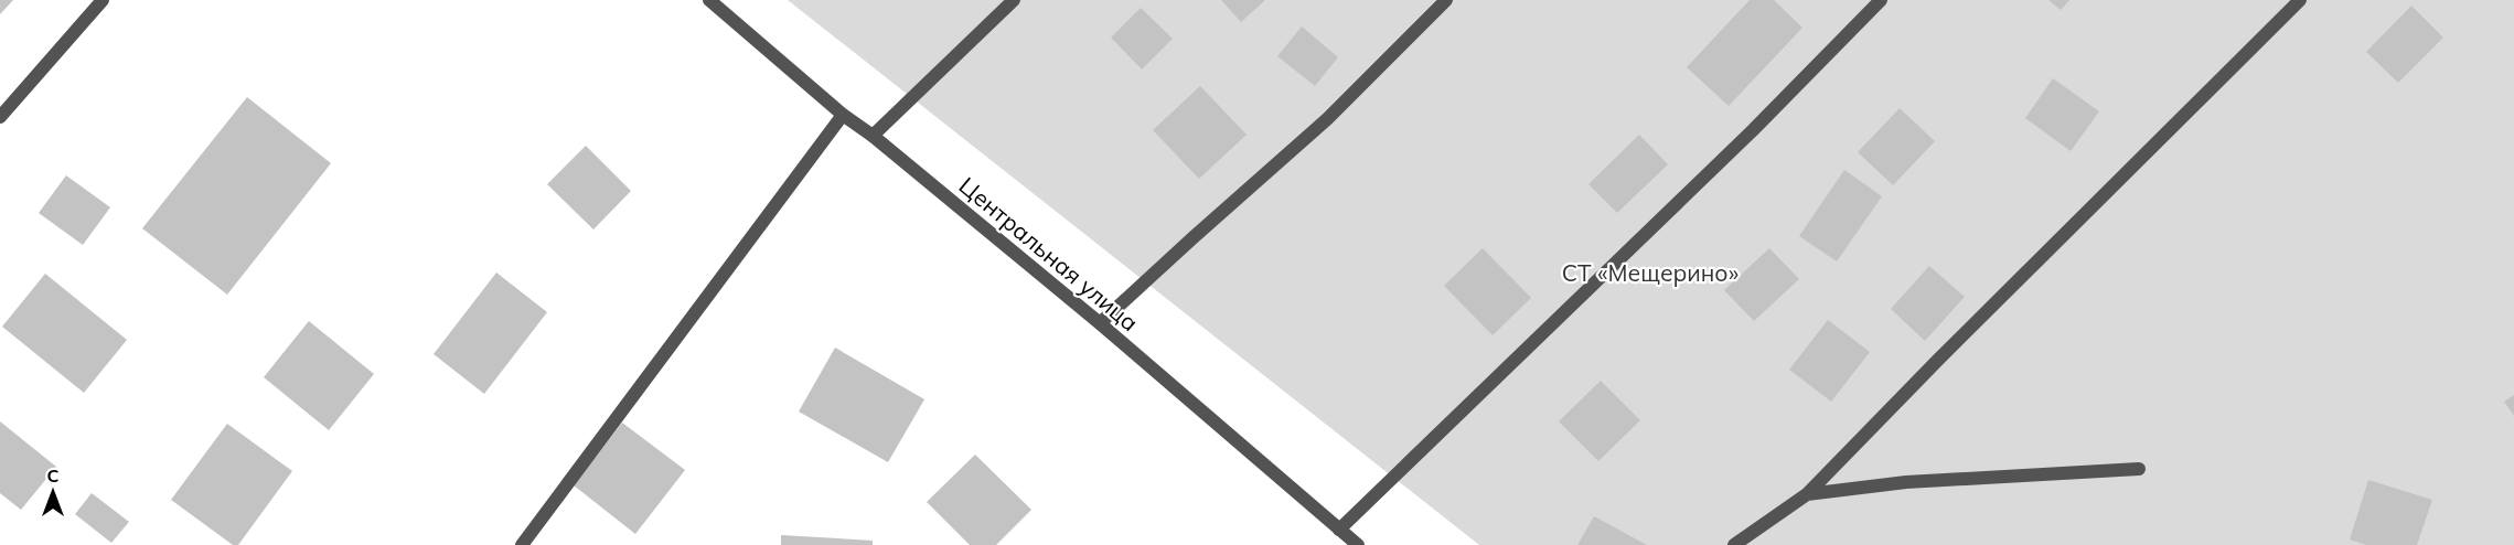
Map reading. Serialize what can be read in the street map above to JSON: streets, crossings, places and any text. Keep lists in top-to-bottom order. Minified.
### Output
{"streets":{"street":["Центральная улица"]},"parks":["СТ «Мещерино»"],"north":"top"}
